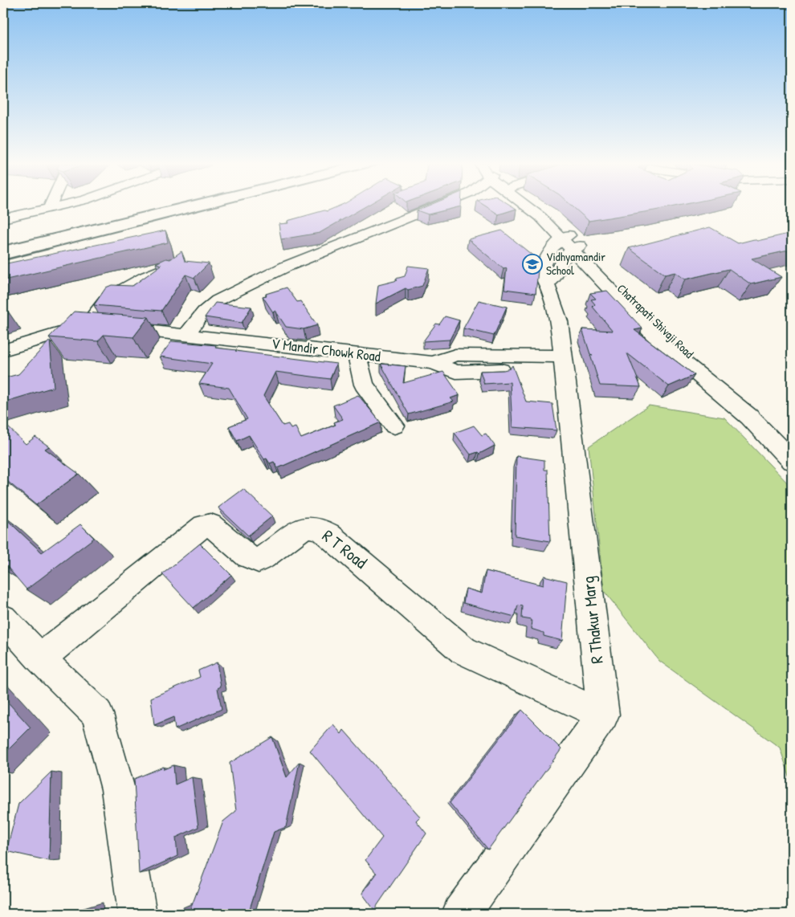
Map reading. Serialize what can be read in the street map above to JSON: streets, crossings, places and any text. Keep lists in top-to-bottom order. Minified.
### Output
{"streets":{"street":["Chatrapati Shivaji Road","V Mandir Chowk Road","R T Road","R Thakur Marg"]},"crossings":[["Chatrapati Shivaji Road","R Thakur Marg"],["V Mandir Chowk Road","R Thakur Marg"],["R T Road","R Thakur Marg"]],"places":{"school or university":["Vidhyamandir School"]}}
